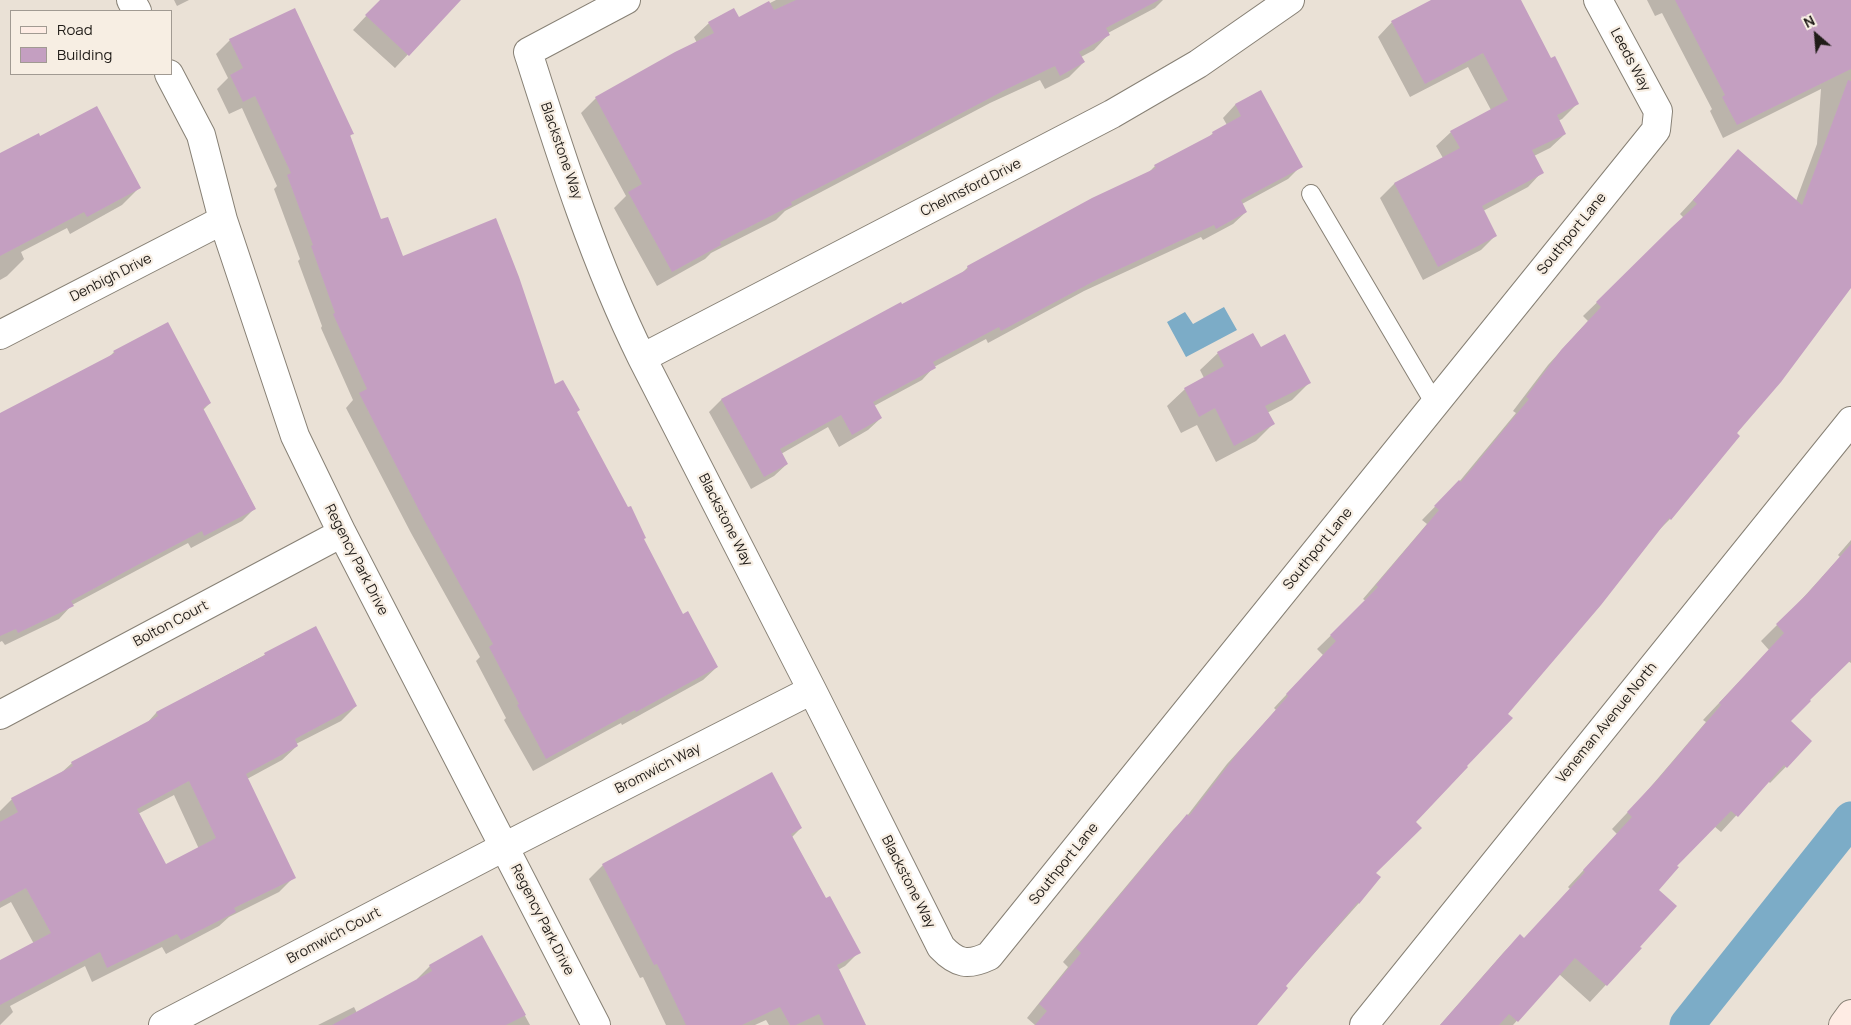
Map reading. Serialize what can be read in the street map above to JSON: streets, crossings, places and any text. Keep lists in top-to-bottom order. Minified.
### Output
{"streets":{"street":["Leeds Way","Blackstone Way","Chelmsford Drive","Southport Lane","Denbigh Drive","Regency Park Drive","Bolton Court","Veneman Avenue North","Bromwich Way","Bromwich Court"]},"crossings":[["Leeds Way","Southport Lane"],["Blackstone Way","Chelmsford Drive"],["Blackstone Way","Southport Lane"],["Blackstone Way","Bromwich Way"],["Denbigh Drive","Regency Park Drive"],["Regency Park Drive","Bolton Court"],["Regency Park Drive","Bromwich Way"],["Regency Park Drive","Bromwich Court"],["Bromwich Way","Bromwich Court"]],"legend":["Road","Building"],"north":"top left"}
